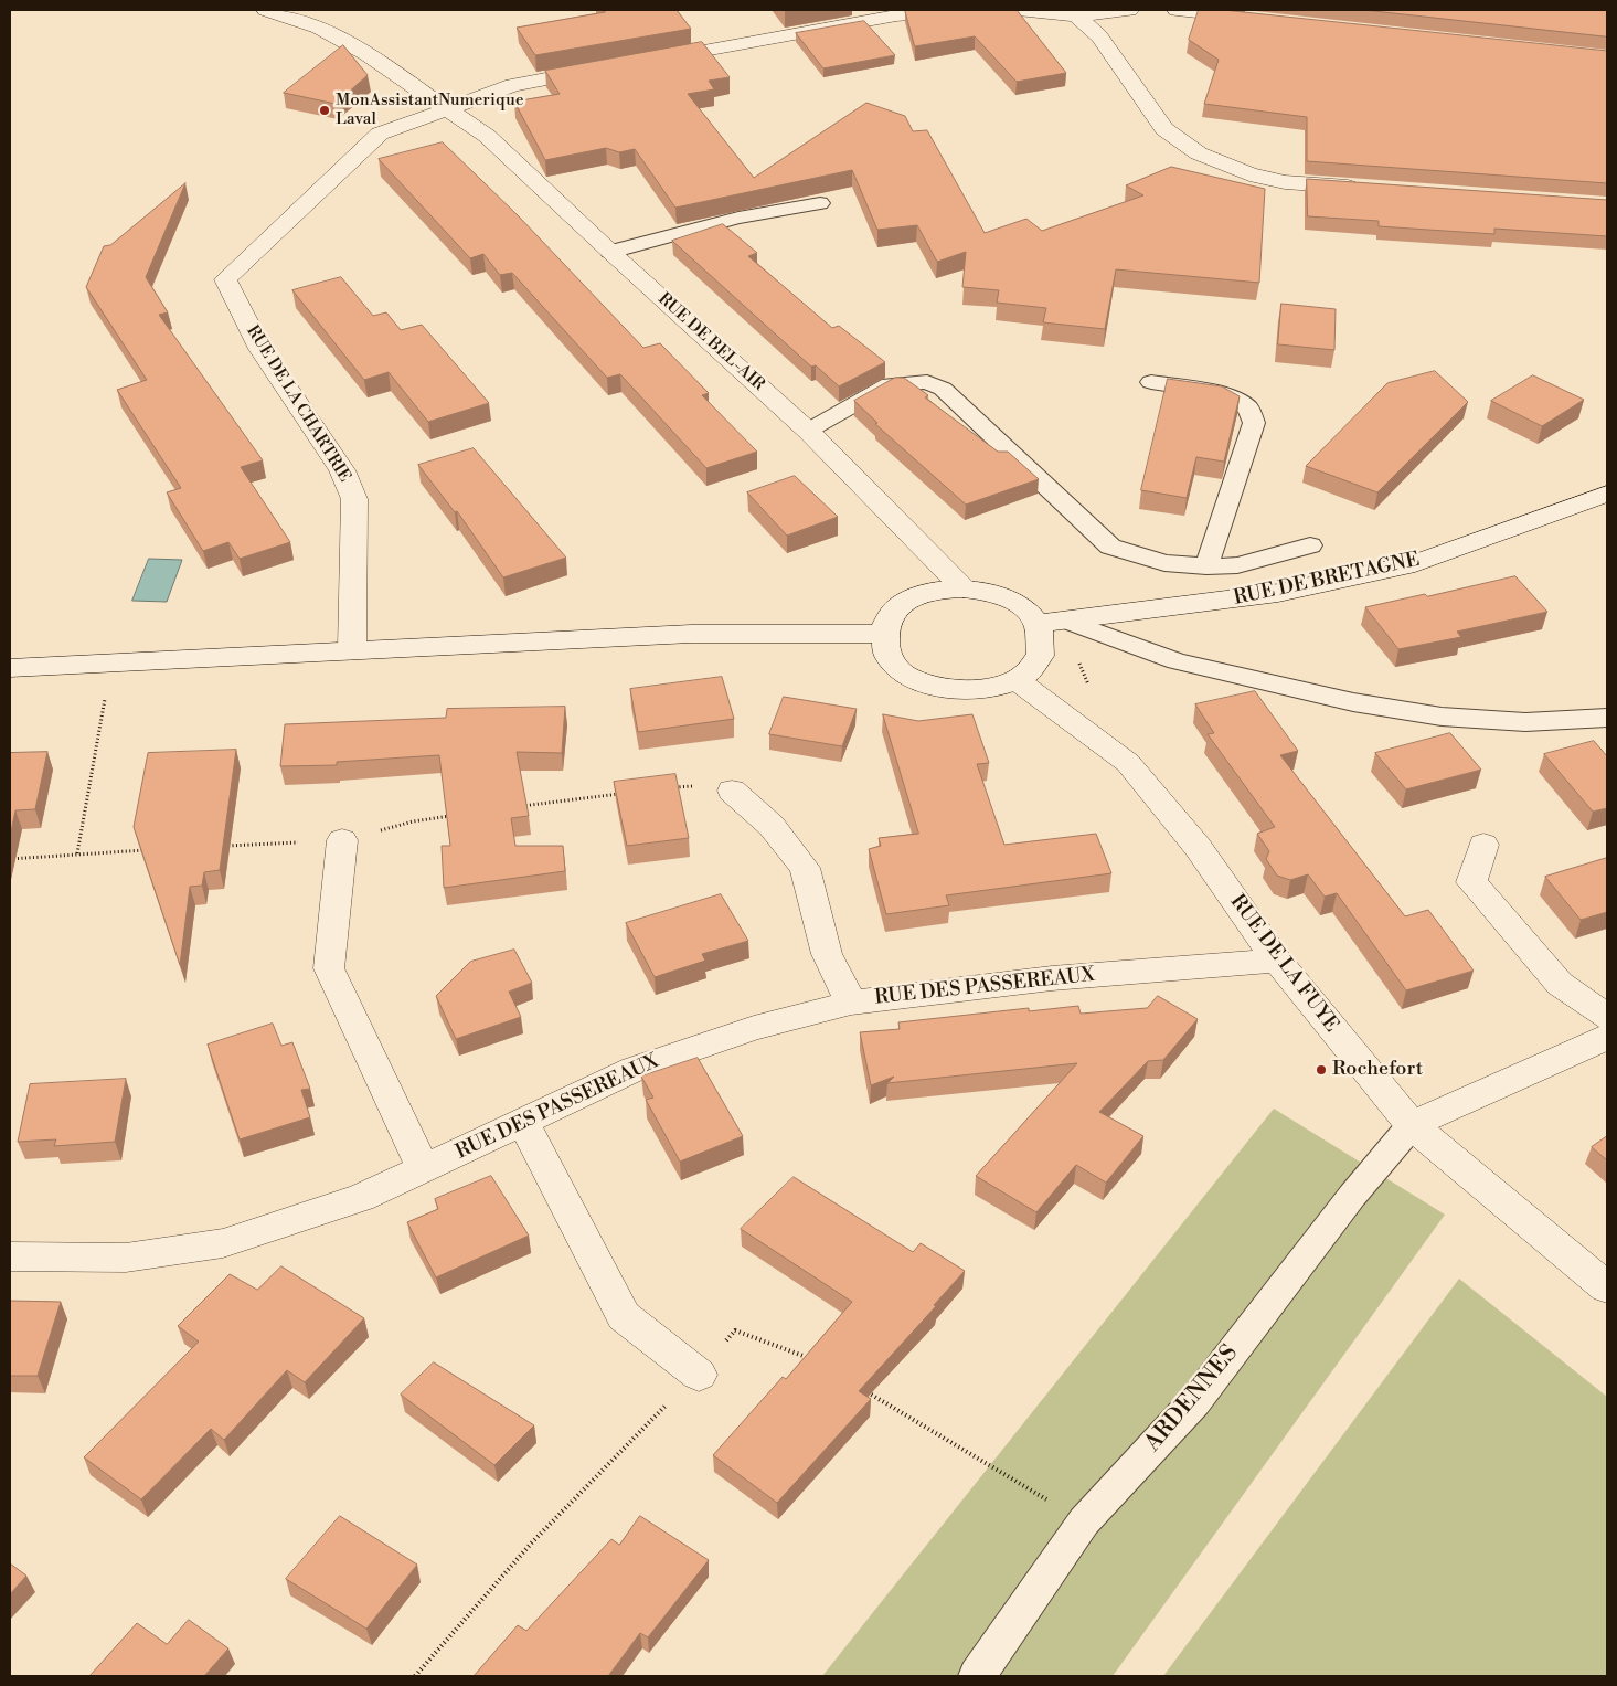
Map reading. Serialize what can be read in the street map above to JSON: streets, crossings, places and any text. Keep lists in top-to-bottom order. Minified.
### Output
{"streets":{"street":["RUE DE BEL-AIR","RUE DE LA CHARTRIE","RUE DE BRETAGNE","RUE DE LA FUYE","RUE DES PASSEREAUX"],"lane":["ARDENNES"]},"crossings":[["RUE DE BEL-AIR","RUE DE LA CHARTRIE"],["RUE DE BEL-AIR","RUE DE BRETAGNE"],["RUE DE BEL-AIR","RUE DE LA FUYE"],["RUE DE BRETAGNE","RUE DE LA FUYE"],["RUE DE LA FUYE","RUE DES PASSEREAUX"],["RUE DE LA FUYE","ARDENNES"]],"places":["MonAssistantNumerique Laval","Rochefort"]}
